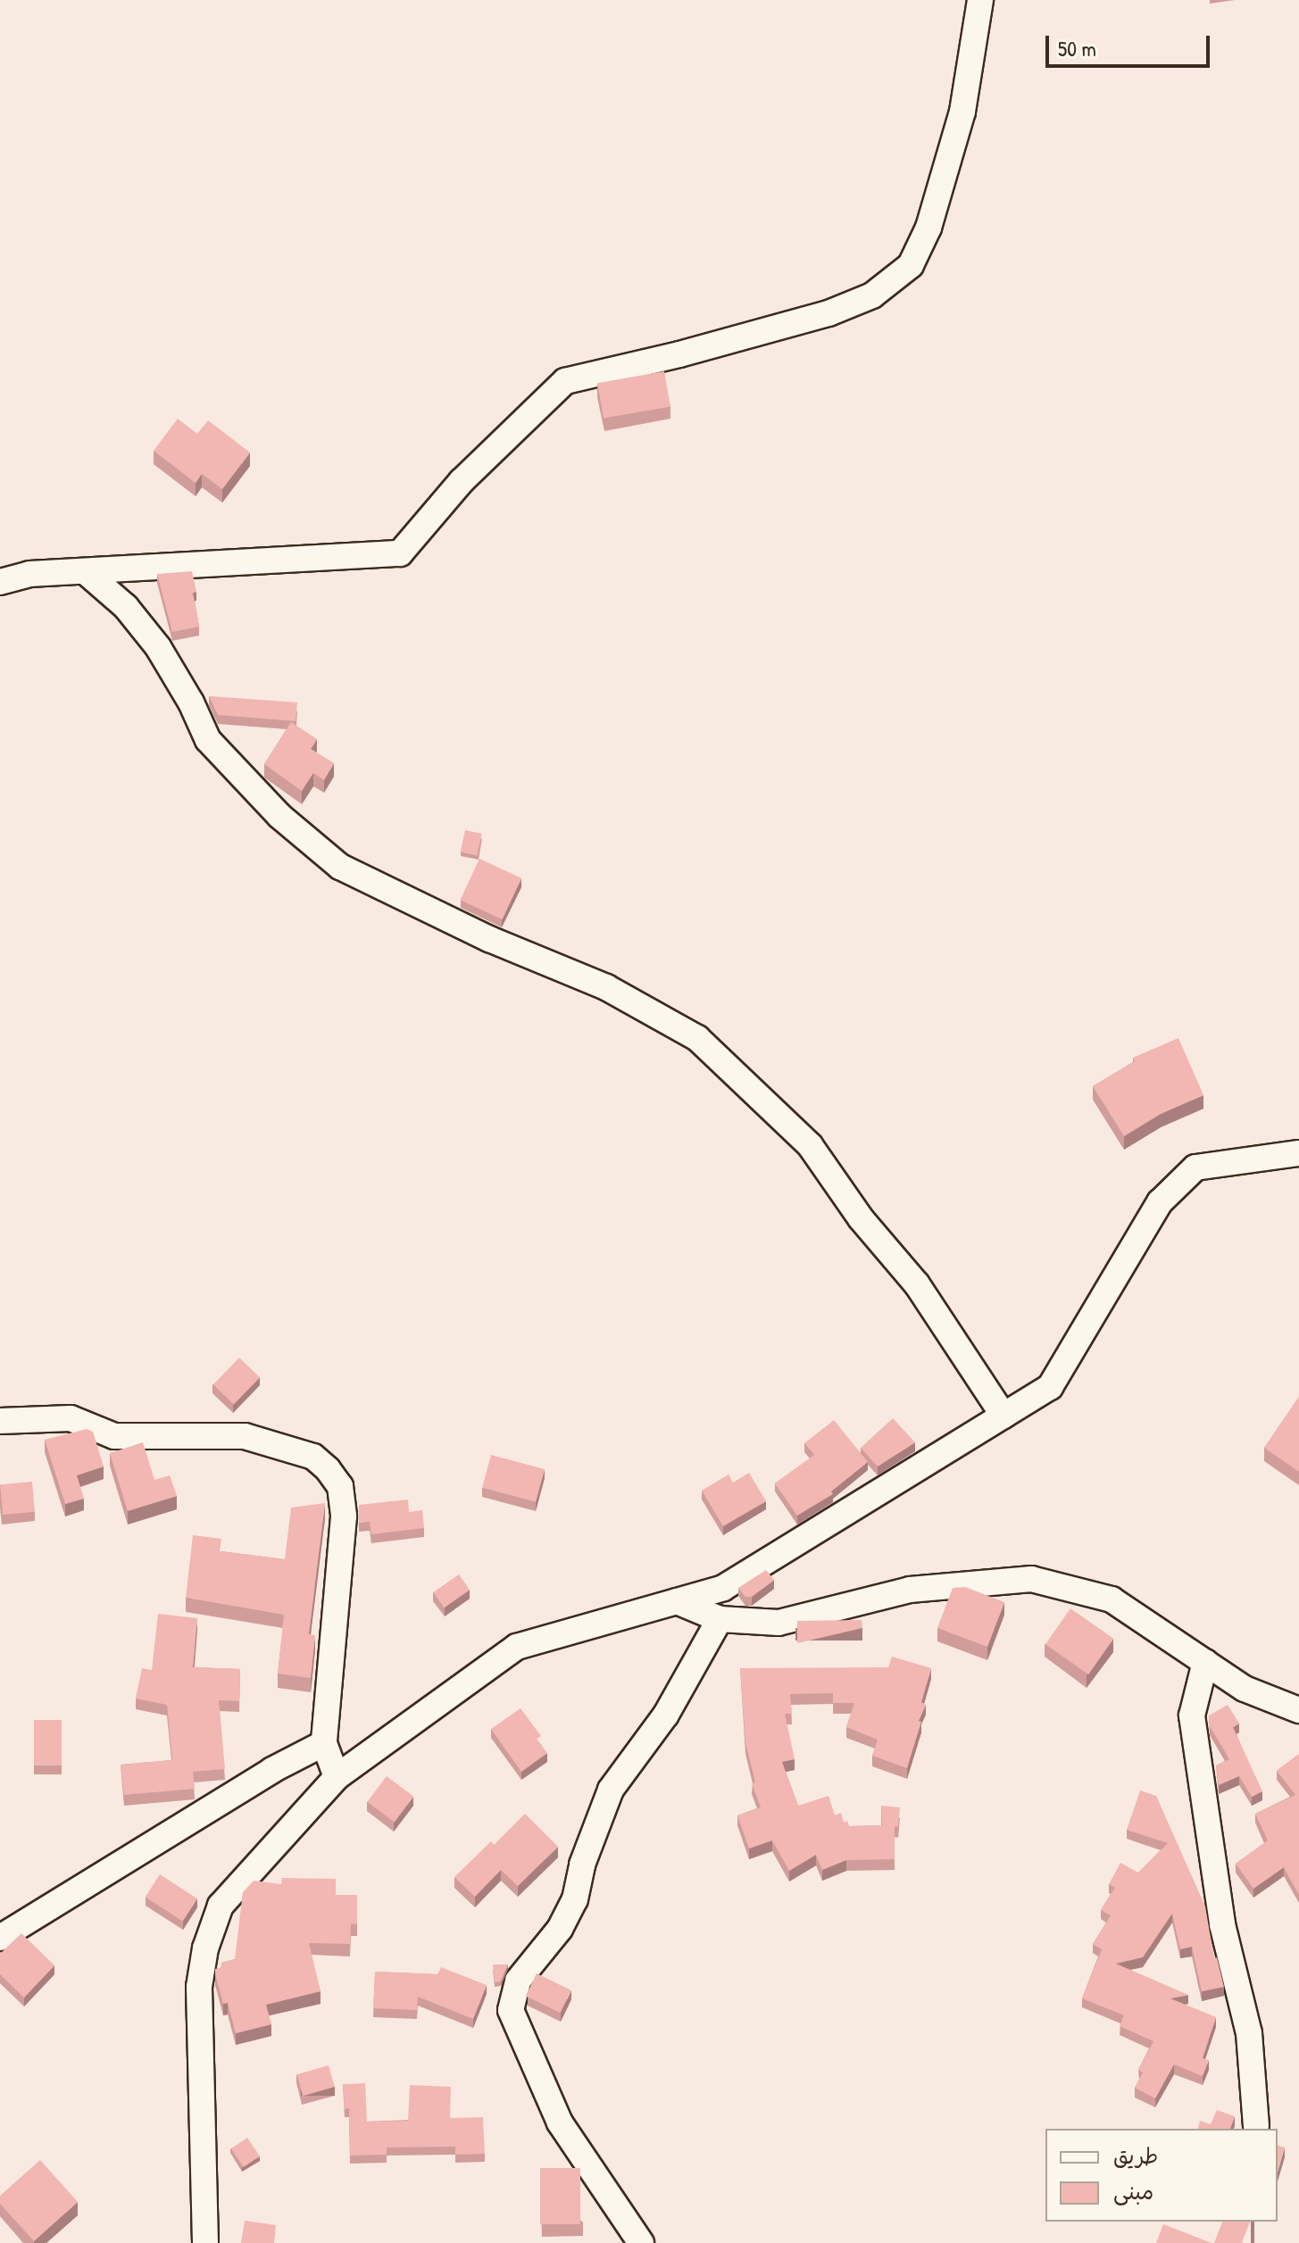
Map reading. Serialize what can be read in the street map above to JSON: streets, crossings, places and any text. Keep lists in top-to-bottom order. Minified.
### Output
{"legend":["طريق","مبنى"],"scale_bar":"50 m"}
